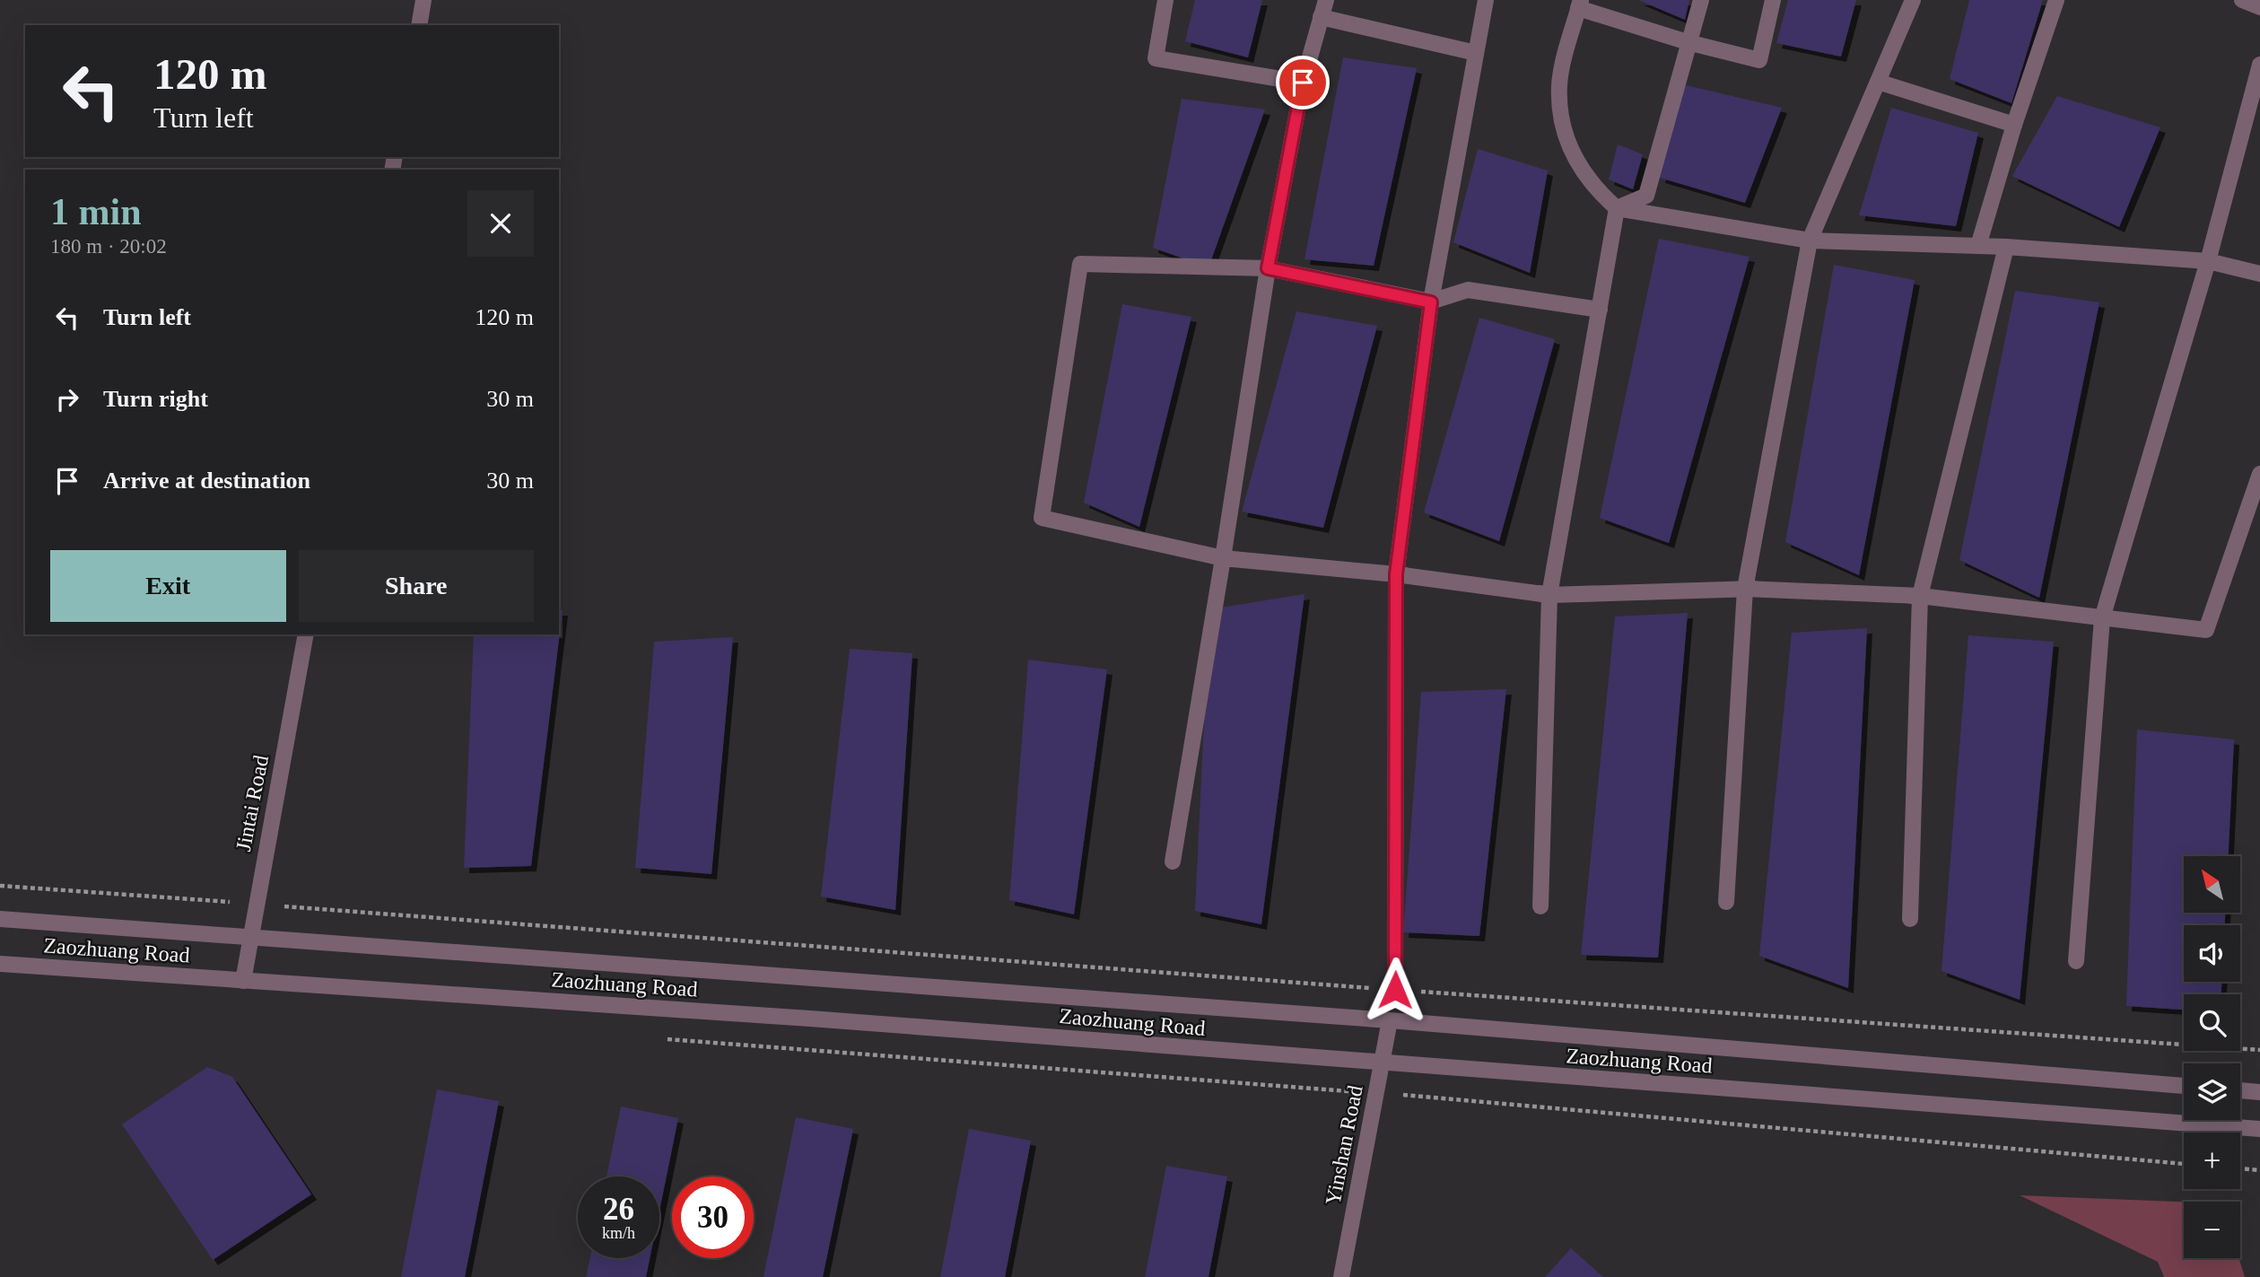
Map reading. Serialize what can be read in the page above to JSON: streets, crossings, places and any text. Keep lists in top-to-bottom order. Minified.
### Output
{"streets":{"street":["Jintai Road","Zaozhuang Road","Yinshan Road"]},"crossings":[["Jintai Road","Zaozhuang Road"],["Zaozhuang Road","Yinshan Road"]],"north":"top left","page":{"turn":["120 m","Turn left"],"heading":["1 min","180 m · 20:02"],"list":[{"name":"Turn left","value":"120 m"},{"name":"Turn right","value":"30 m"},{"name":"Arrive at destination","value":"30 m"}],"buttons":["Exit","Share"],"map_buttons":["+","−"],"speed":"26 km/h","limit":"30"}}
